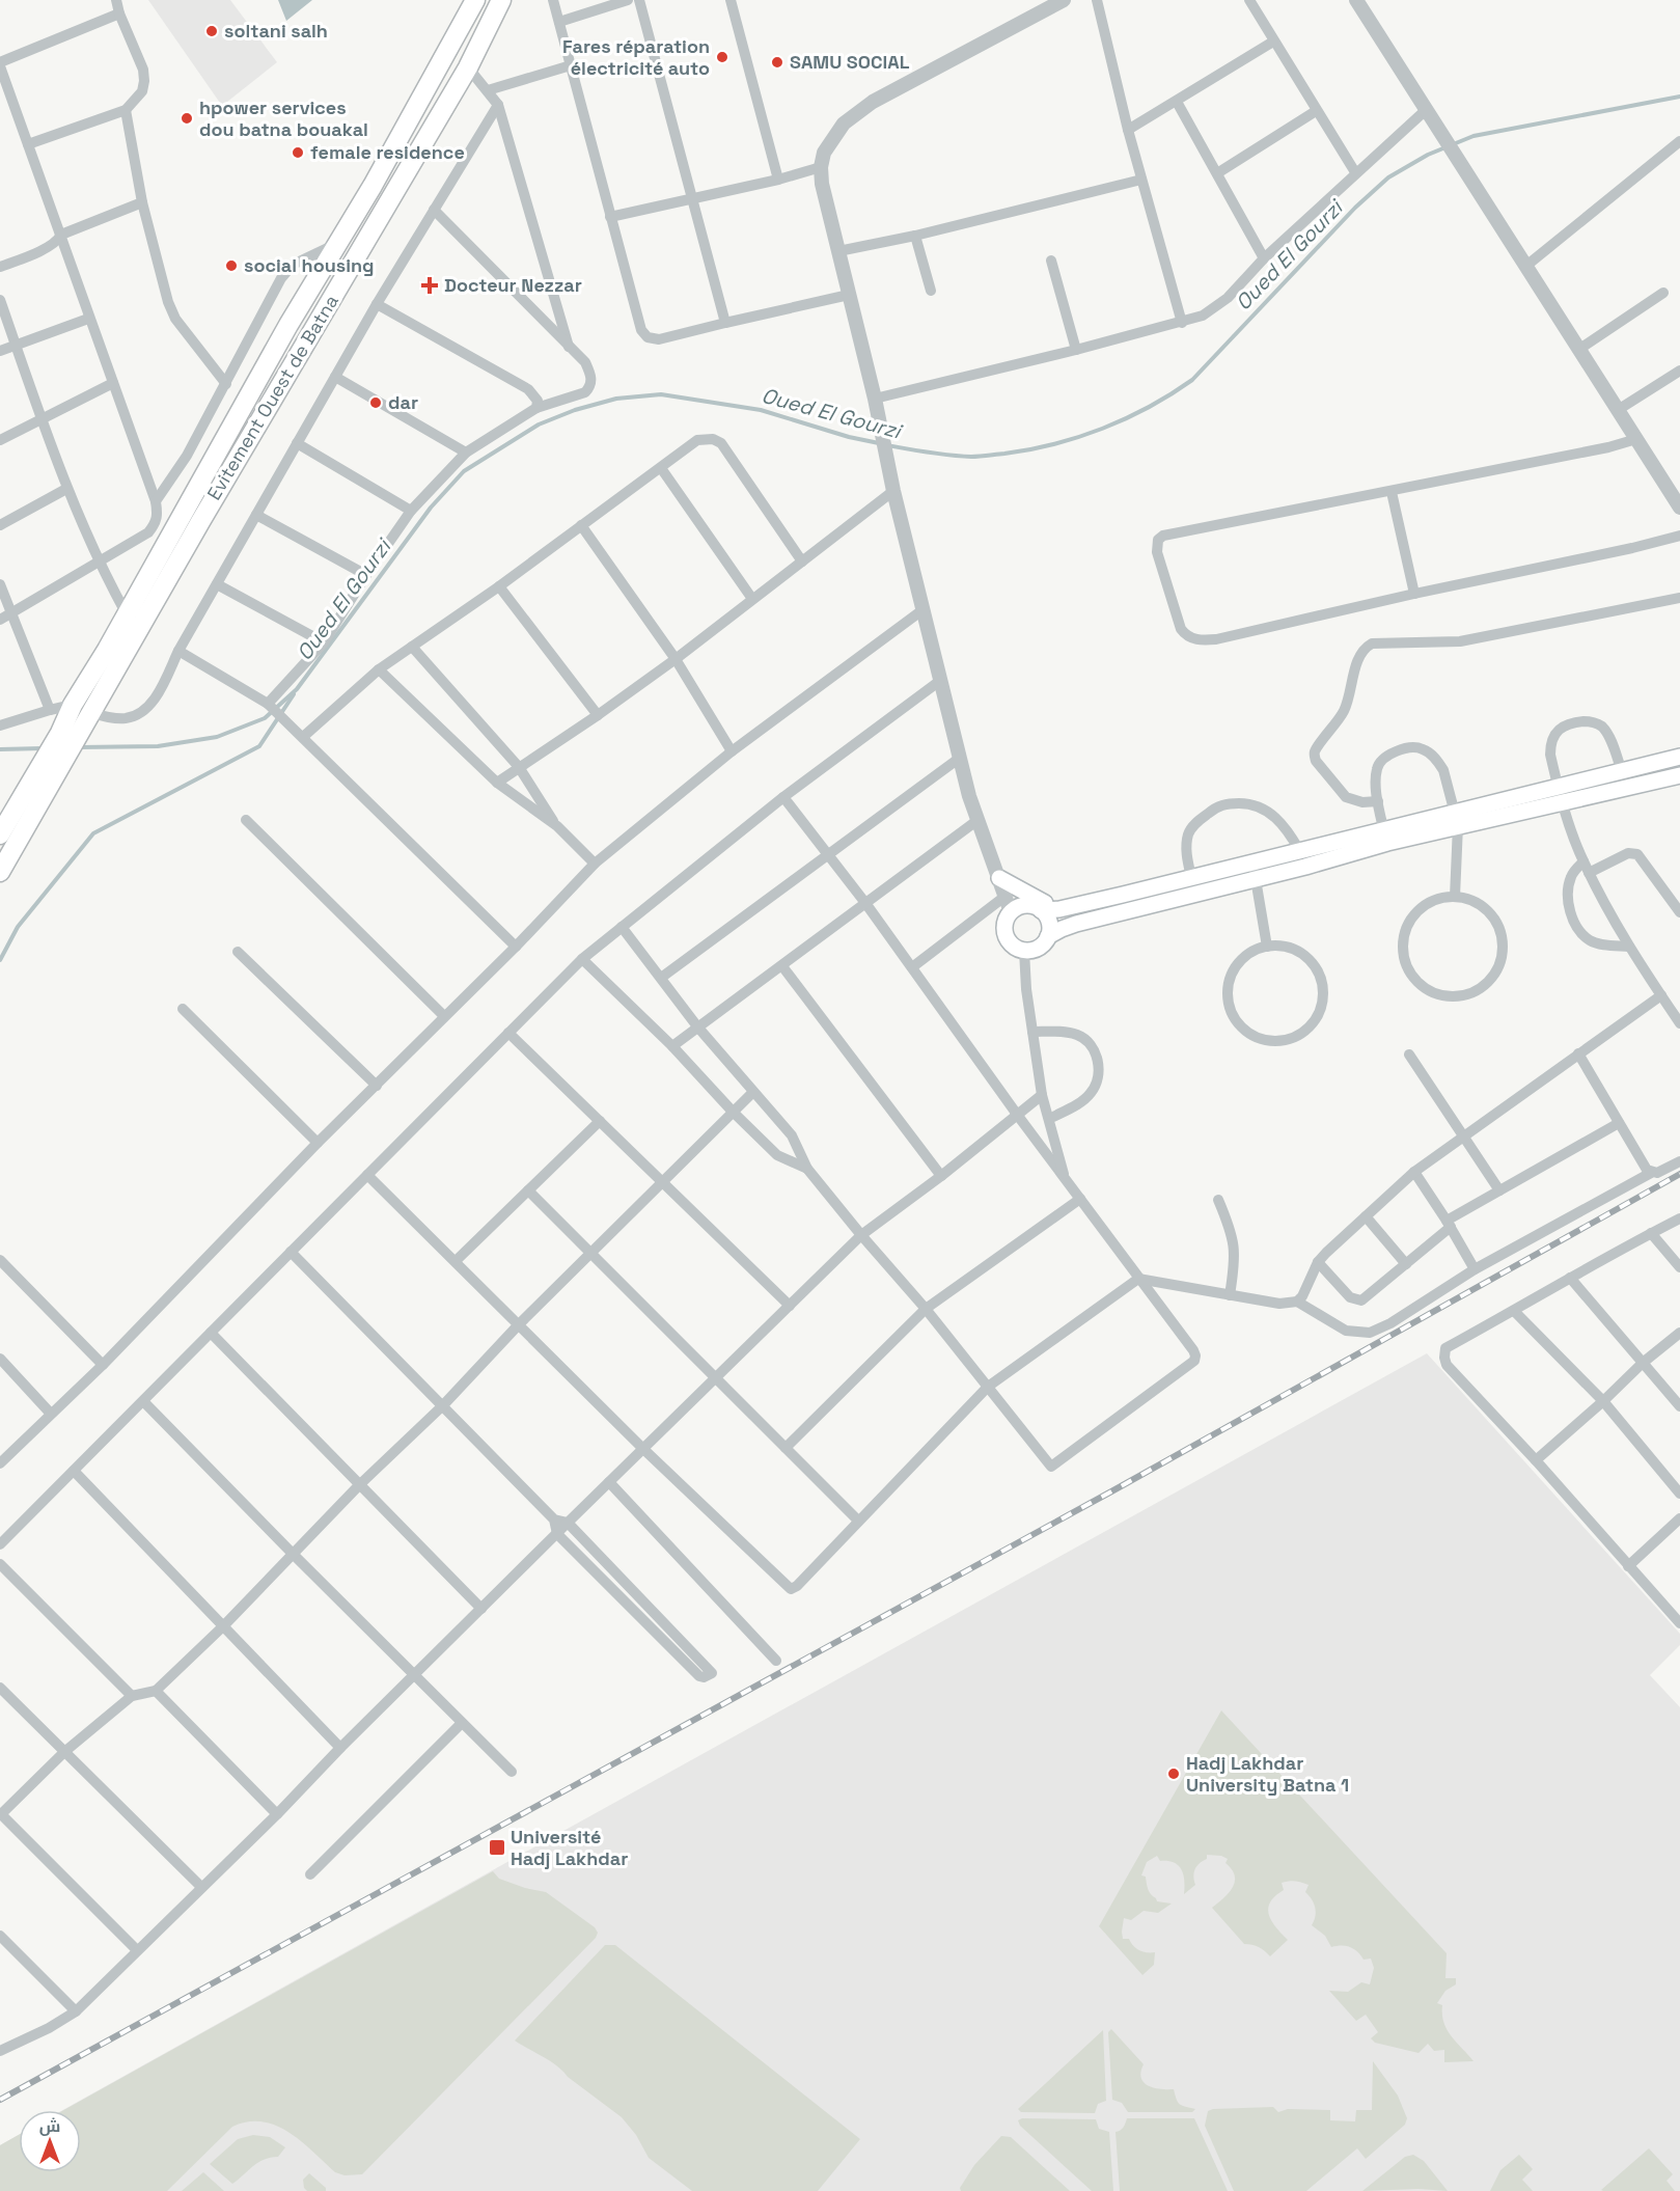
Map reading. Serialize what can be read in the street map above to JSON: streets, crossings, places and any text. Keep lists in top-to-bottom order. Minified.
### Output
{"streets":{"highway":["Evitement Ouest de Batna"]},"water":["Oued El Gourzi"],"places":{"other":["soltani salh","Fares réparation électricité auto","SAMU SOCIAL","hpower services dou batna bouakal","female residence","social housing","dar","Hadj Lakhdar University Batna 1"],"health":["Docteur Nezzar"],"transit":["Université Hadj Lakhdar"]},"north":"top"}
